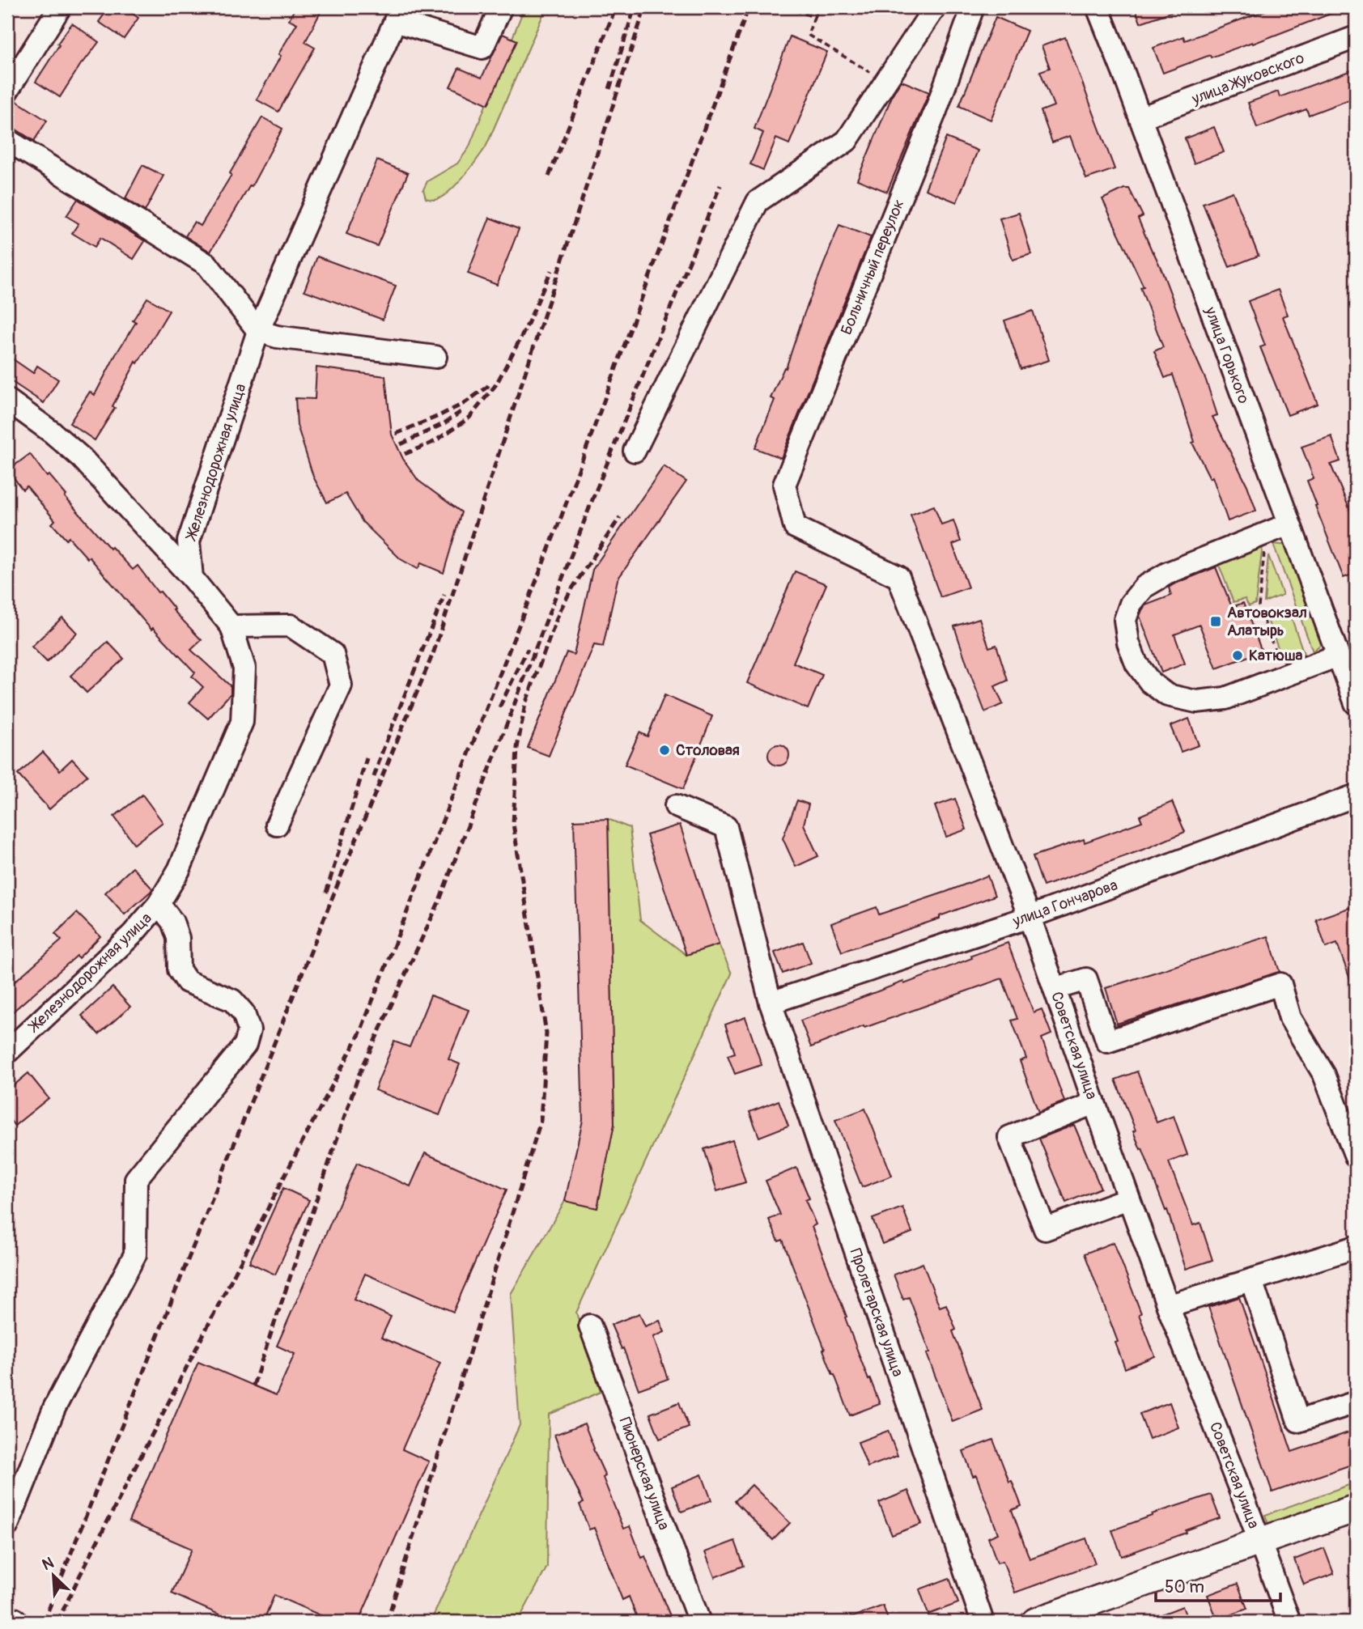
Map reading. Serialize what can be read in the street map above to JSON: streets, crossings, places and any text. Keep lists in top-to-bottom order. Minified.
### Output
{"streets":{"street":["улица Жуковского","Больничный переулок","улица Горького","Железнодорожная улица","улица Гончарова","Советская улица","Пролетарская улица","Пионерская улица"]},"crossings":[["улица Жуковского","улица Горького"],["Больничный переулок","Советская улица"],["улица Гончарова","Советская улица"],["улица Гончарова","Пролетарская улица"]],"places":{"transit":["Автовокзал Алатырь"],"other":["Катюша","Столовая"]},"scale_bar":"50 m","north":"top left"}
